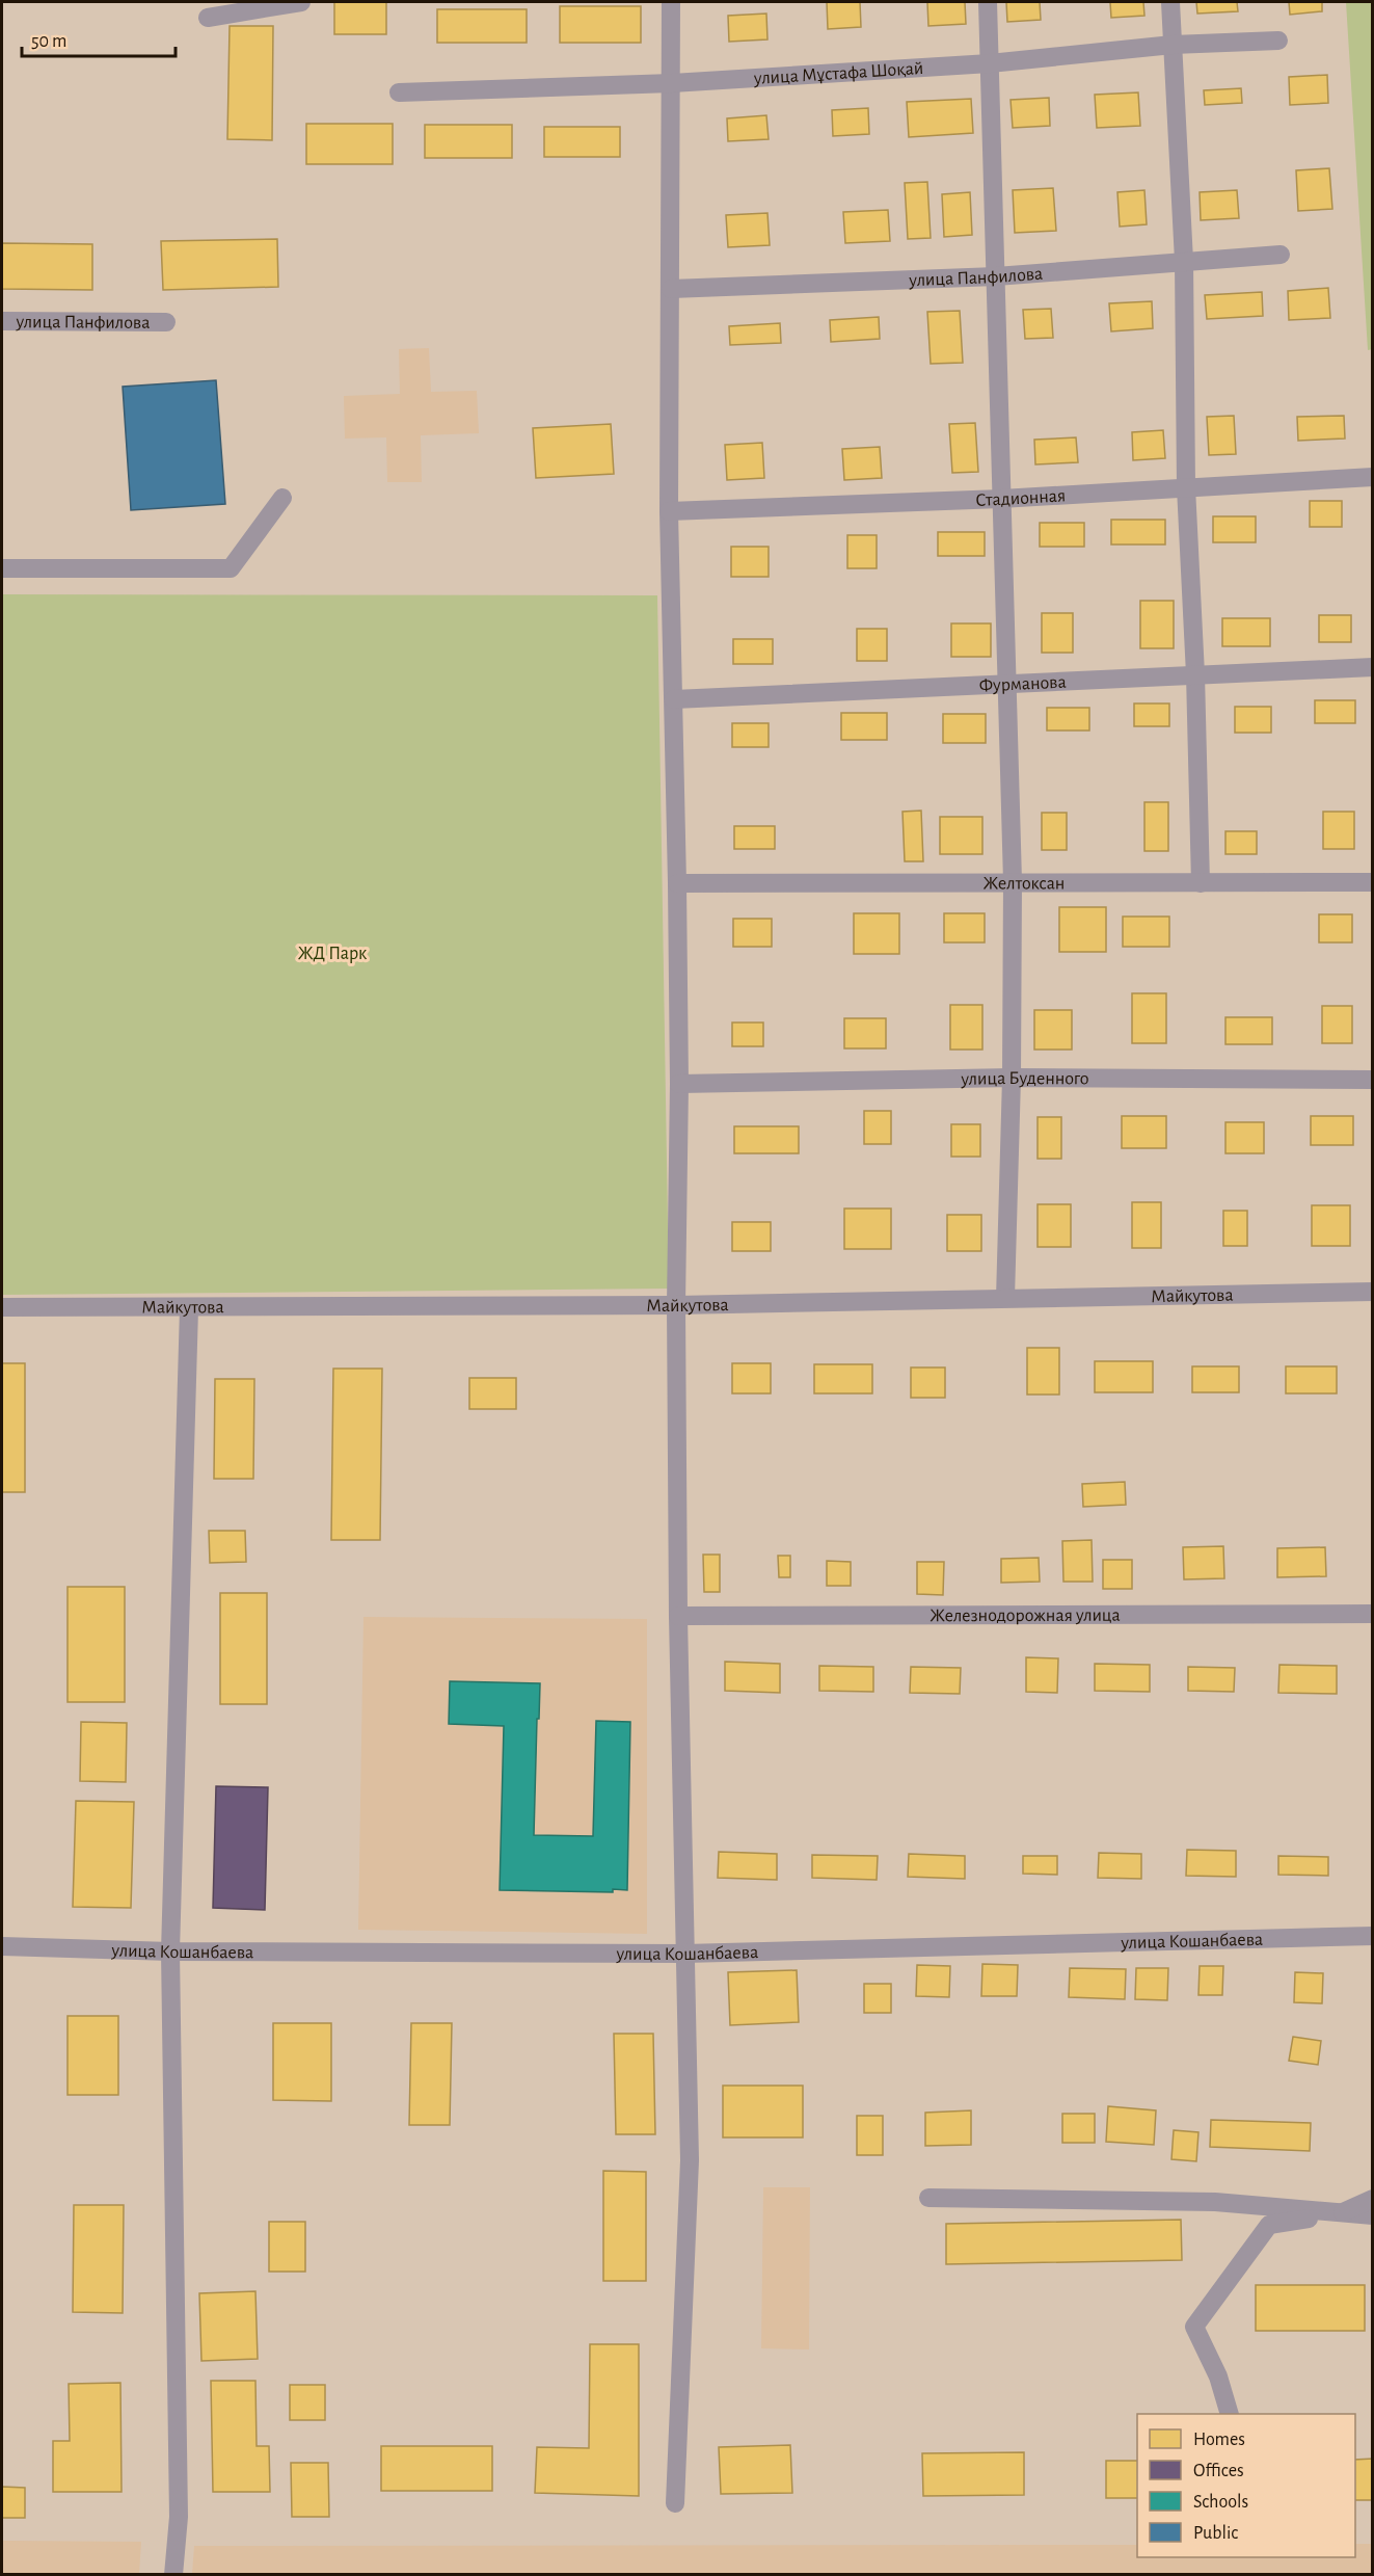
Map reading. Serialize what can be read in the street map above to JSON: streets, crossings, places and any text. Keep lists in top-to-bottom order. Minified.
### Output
{"streets":{"street":["улица Мұстафа Шоқай","улица Панфилова","Стадионная","Фурманова","Желтоксан","улица Буденного","Майкутова","Железнодорожная улица","улица Кошанбаева"]},"parks":["ЖД Парк"],"legend":["Homes","Offices","Schools","Public"],"scale_bar":"50 m"}
